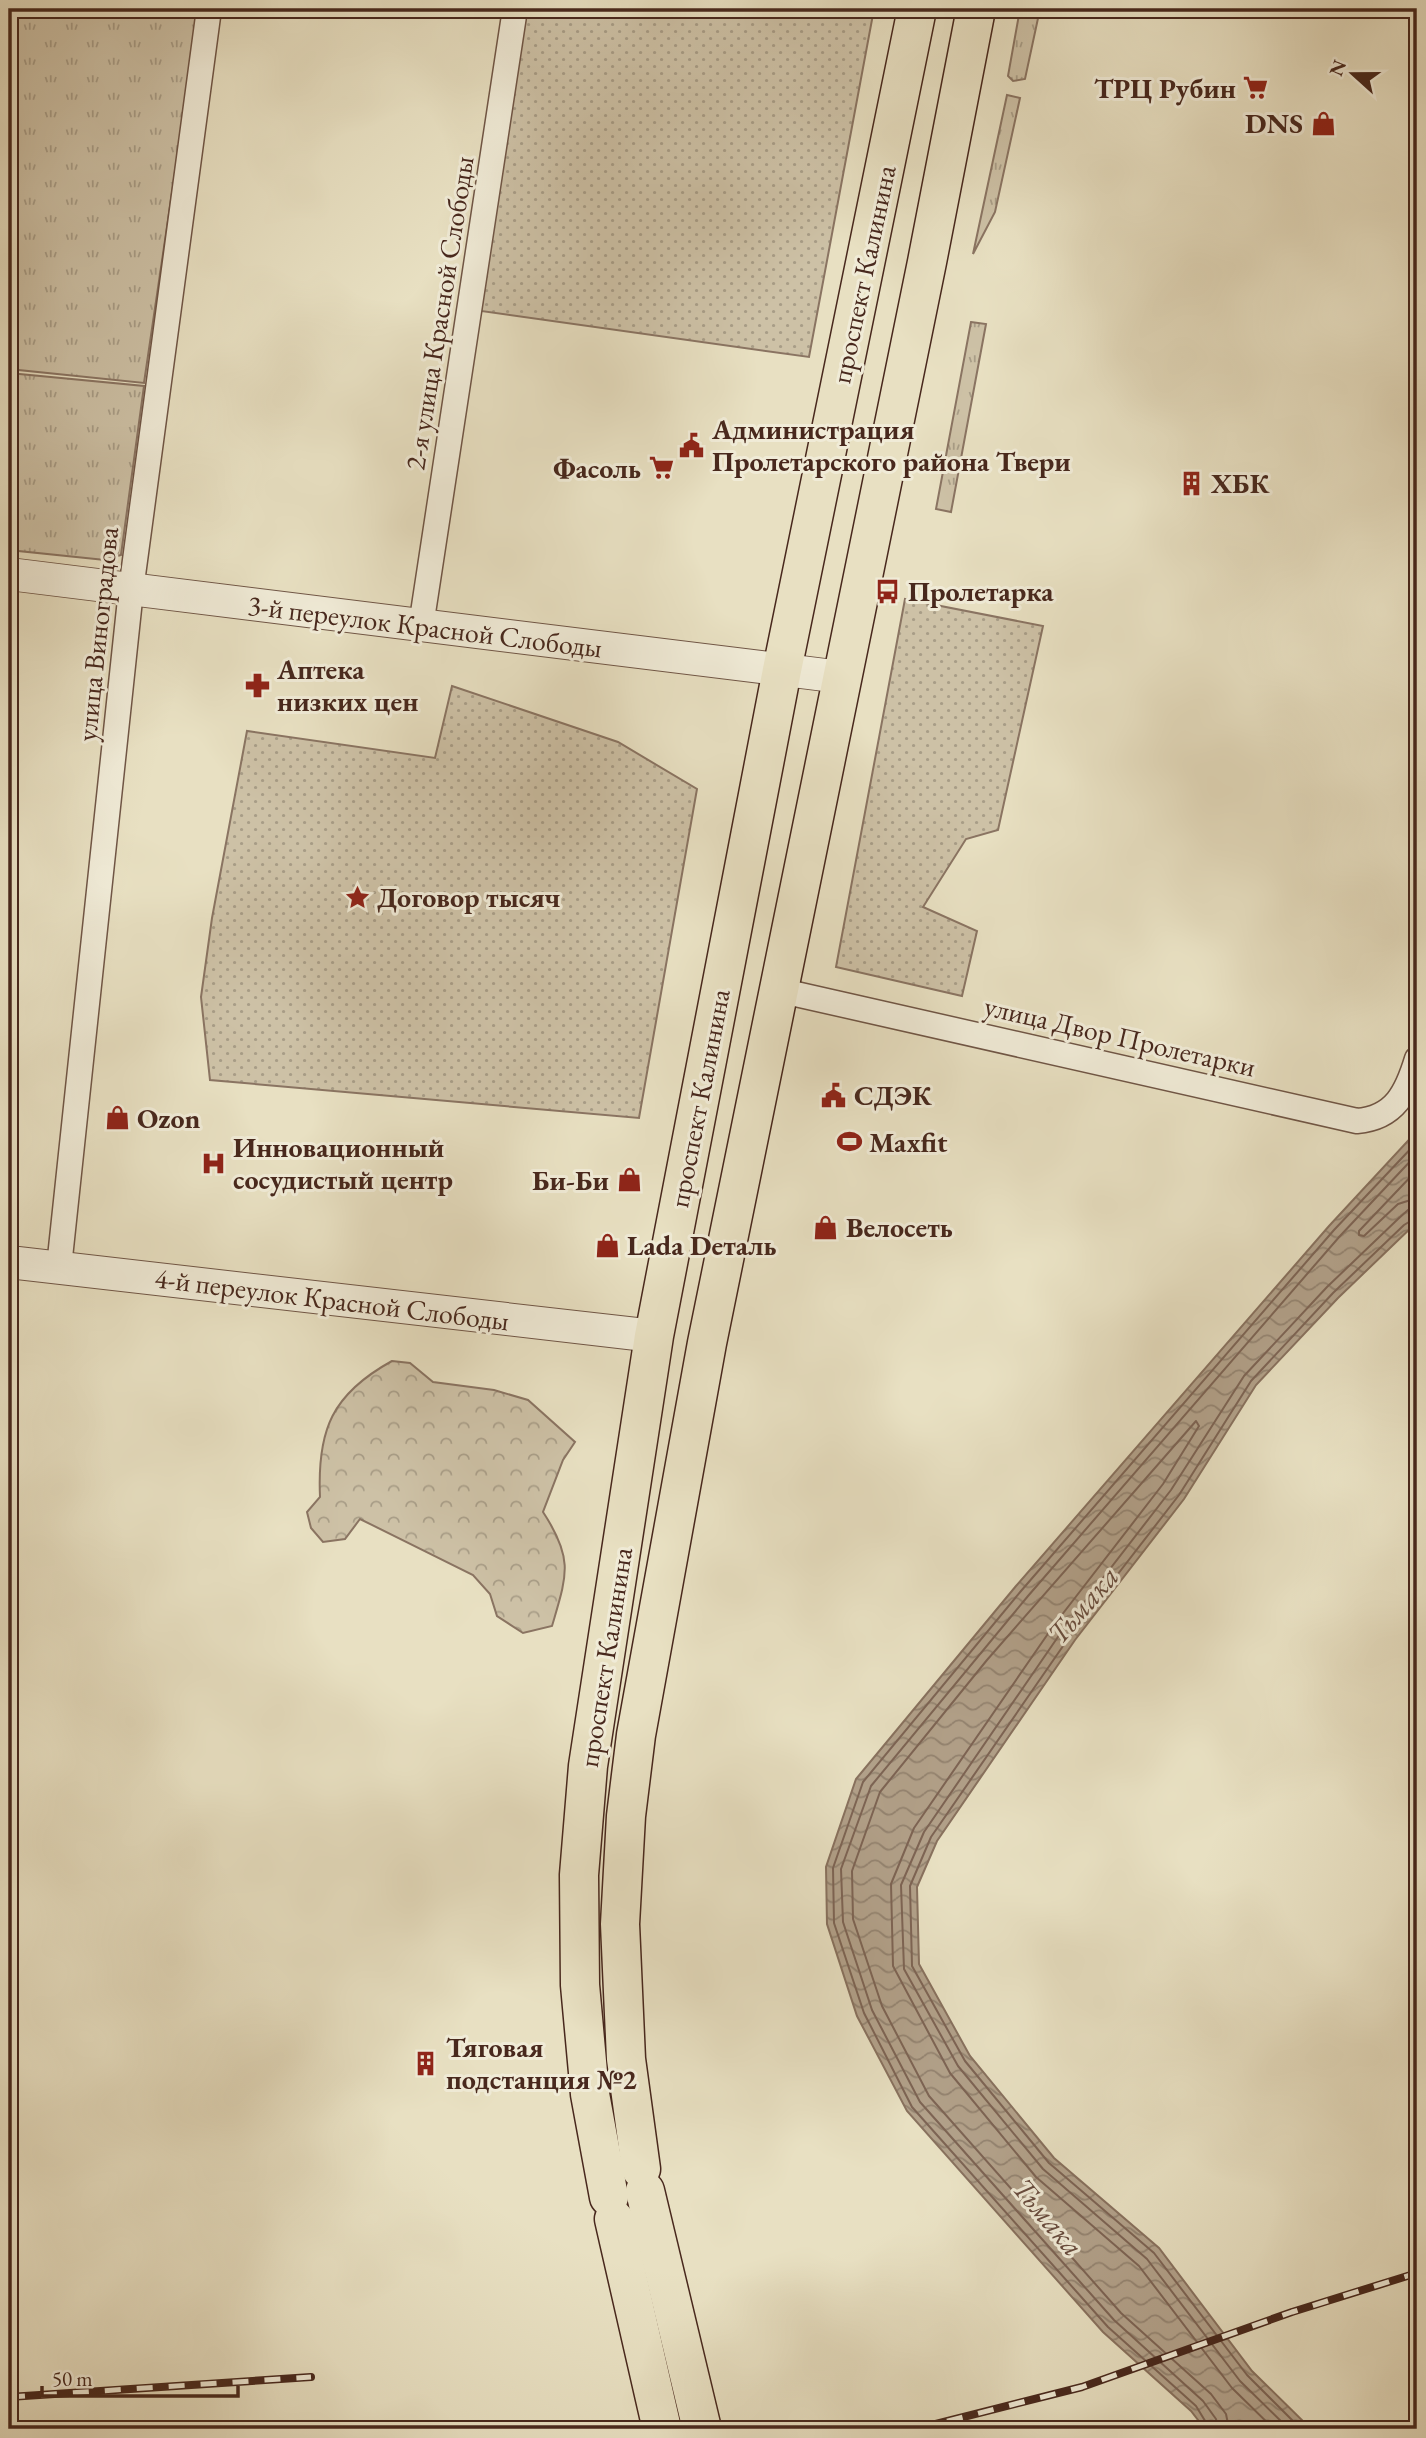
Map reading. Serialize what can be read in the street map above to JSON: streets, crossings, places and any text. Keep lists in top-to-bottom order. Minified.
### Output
{"streets":{"main road":["проспект Калинина"],"street":["2-я улица Красной Слободы","3-й переулок Красной Слободы","улица Виноградова","улица Двор Пролетарки","4-й переулок Красной Слободы"]},"crossings":[["проспект Калинина","3-й переулок Красной Слободы"],["проспект Калинина","улица Двор Пролетарки"],["проспект Калинина","4-й переулок Красной Слободы"],["2-я улица Красной Слободы","3-й переулок Красной Слободы"],["3-й переулок Красной Слободы","улица Виноградова"],["улица Виноградова","4-й переулок Красной Слободы"]],"water":["Тьмака"],"places":{"supermarket":["ТРЦ Рубин","Фасоль"],"shop":["DNS","Ozon","Би-Би","Велосеть","Lada Dеталь"],"public building":["Администрация Пролетарского района Твери","СДЭК"],"building":["ХБК","Тяговая подстанция №2"],"bus stop":["Пролетарка"],"pharmacy":["Аптека низких цен"],"place":["Договор тысяч"],"sports":["Maxfit"],"hospital":["Инновационный сосудистый центр"]},"scale_bar":"50 m","north":"left"}
